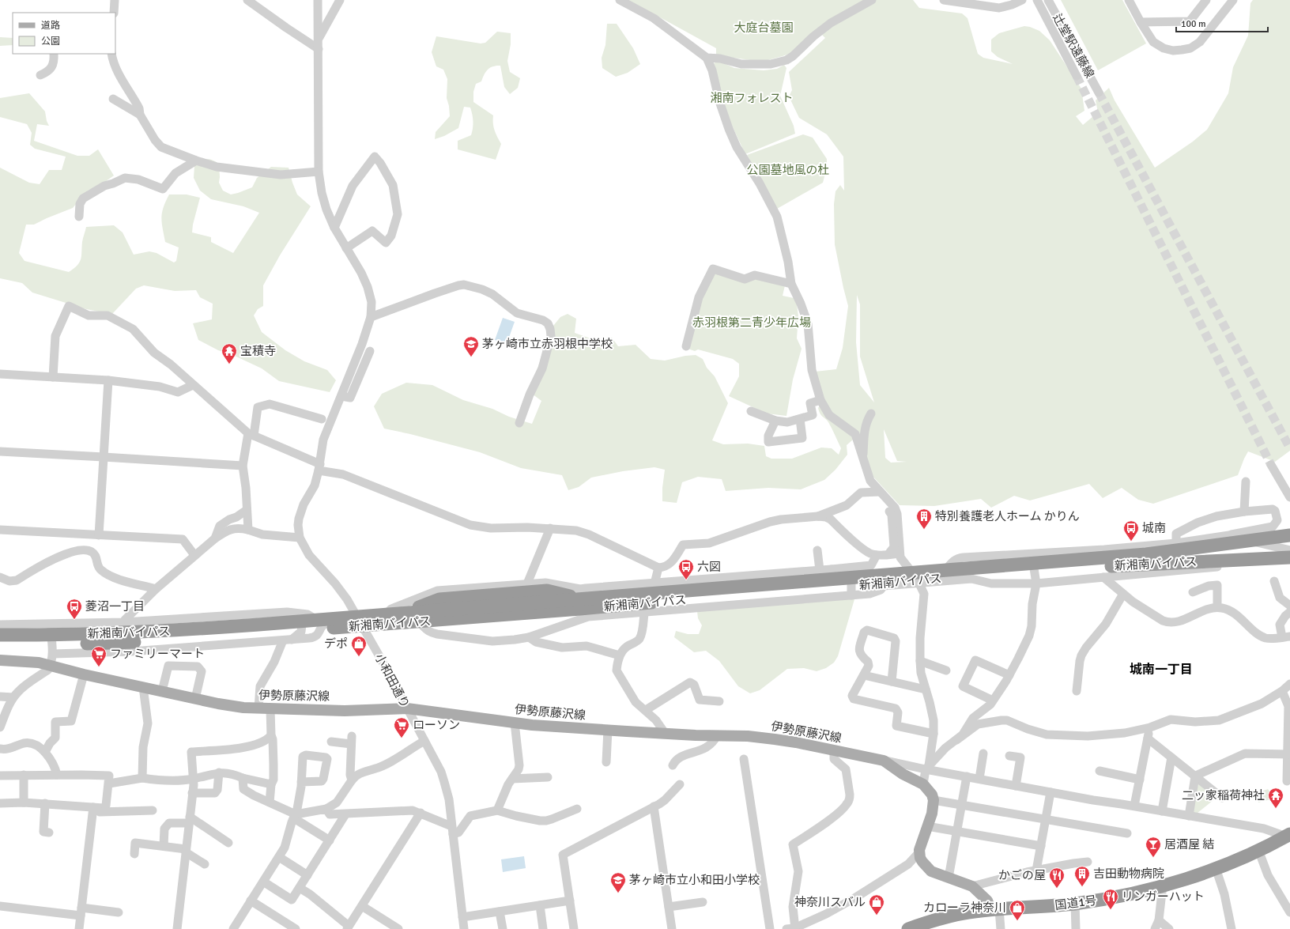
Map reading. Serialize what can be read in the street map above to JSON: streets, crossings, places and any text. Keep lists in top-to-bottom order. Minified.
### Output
{"streets":{"highway":["新湘南バイパス","国道1号"],"main road":["伊勢原藤沢線"],"street":["辻堂駅遠藤線","小和田通り"]},"crossings":[["小和田通り","伊勢原藤沢線"]],"districts":["城南一丁目"],"parks":["大庭台墓園","湘南フォレスト","公園墓地風の杜","赤羽根第二青少年広場"],"places":{"school or university":["茅ヶ崎市立赤羽根中学校","茅ヶ崎市立小和田小学校"],"temple":["宝積寺","二ッ家稲荷神社"],"building":["特別養護老人ホーム かりん","吉田動物病院"],"bus stop":["城南","六図","菱沼一丁目"],"shop":["デポ","神奈川スバル","カローラ神奈川"],"supermarket":["ファミリーマート","ローソン"],"bar":["居酒屋 結"],"restaurant":["かごの屋","リンガーハット"]},"legend":["道路","公園"],"scale_bar":"100 m"}
